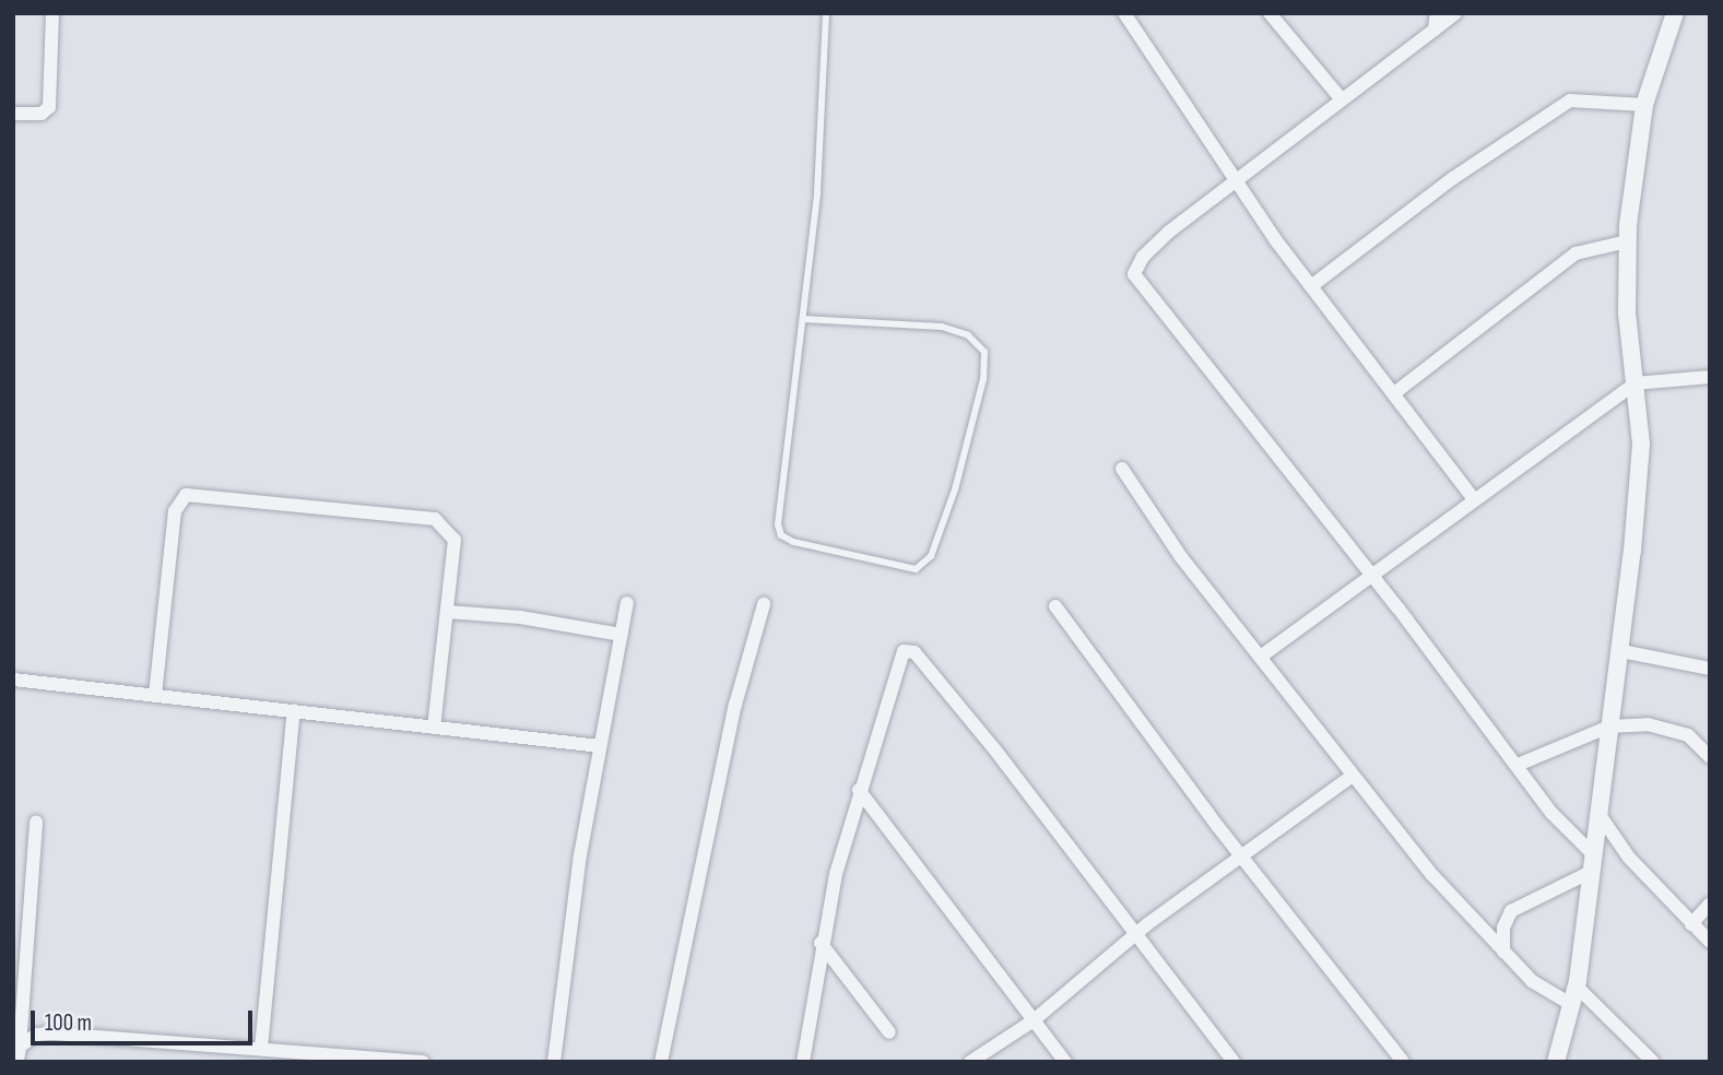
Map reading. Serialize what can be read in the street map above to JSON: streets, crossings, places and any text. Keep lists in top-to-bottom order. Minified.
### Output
{"scale_bar":"100 m"}
